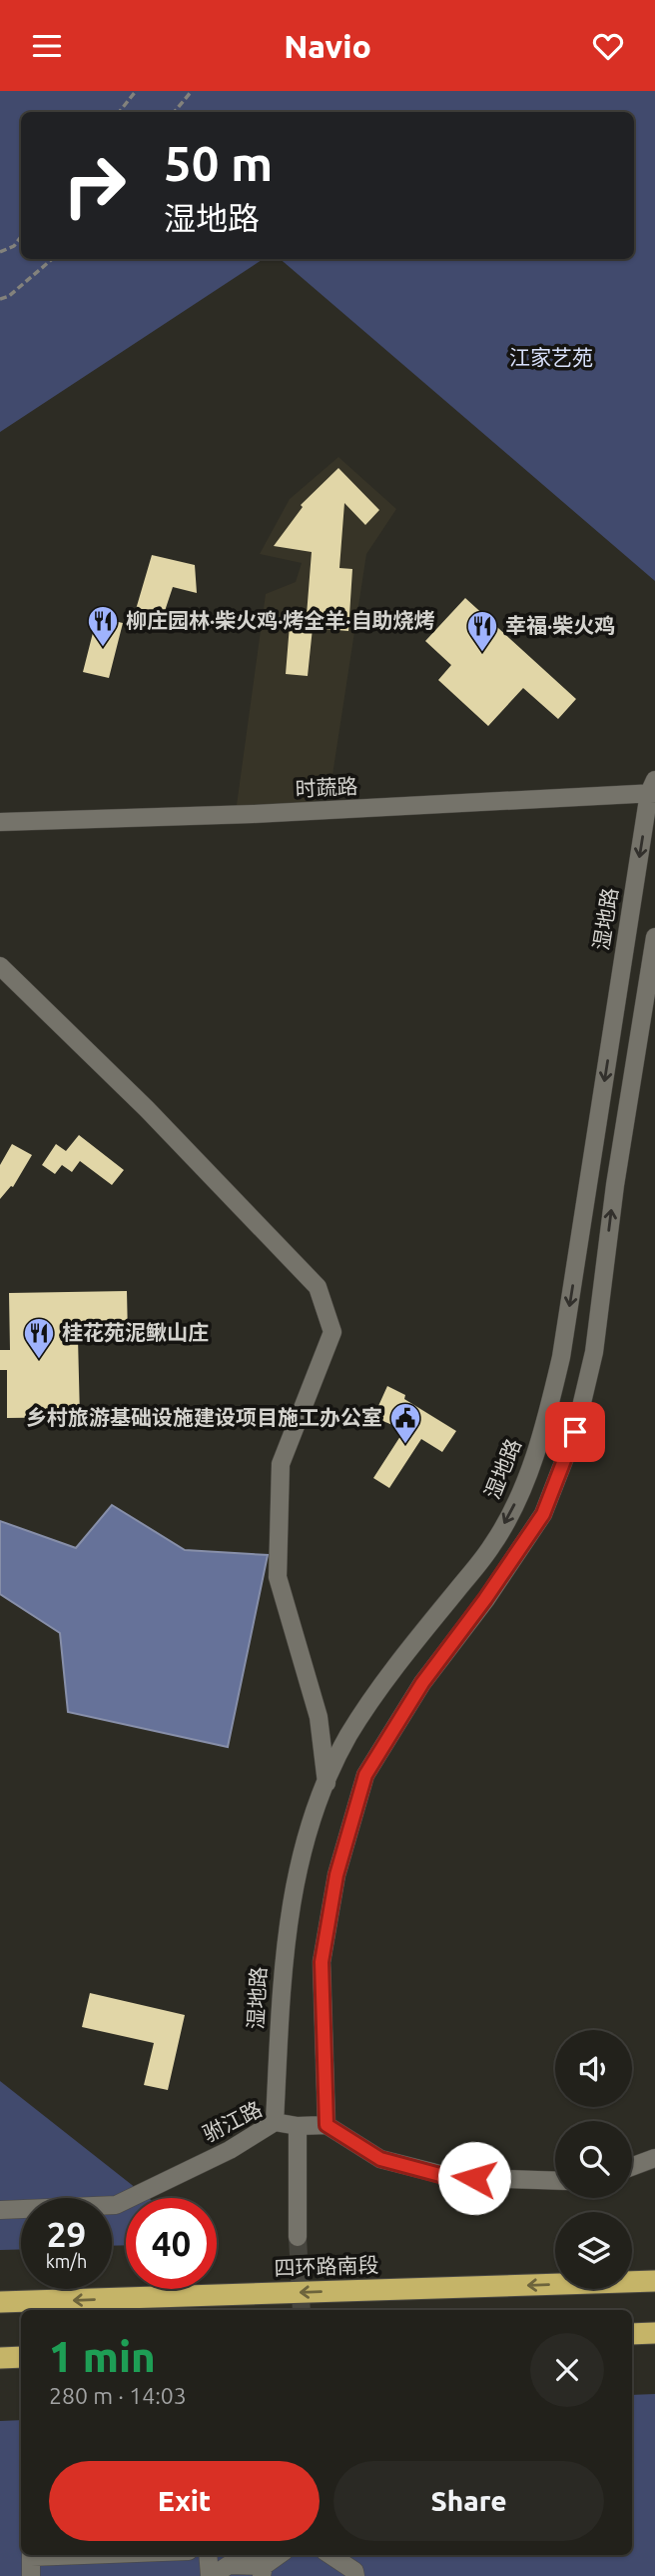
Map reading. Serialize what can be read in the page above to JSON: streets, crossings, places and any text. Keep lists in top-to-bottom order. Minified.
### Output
{"streets":{"highway":["四环路南段"],"street":["时蔬路","湿地路","驸江路"]},"crossings":[["时蔬路","湿地路"],["湿地路","驸江路"]],"one_way":["四环路南段"],"parks":["江家艺苑"],"places":{"restaurant":["柳庄园林·柴火鸡·烤全羊·自助烧烤","幸福·柴火鸡","桂花苑泥鳅山庄"],"public building":["乡村旅游基础设施建设项目施工办公室"]},"page":{"header":"Navio","turn":["50 m","湿地路"],"speed":"29 km/h","limit":"40","heading":["1 min","280 m · 14:03"],"buttons":["Exit","Share"]}}
